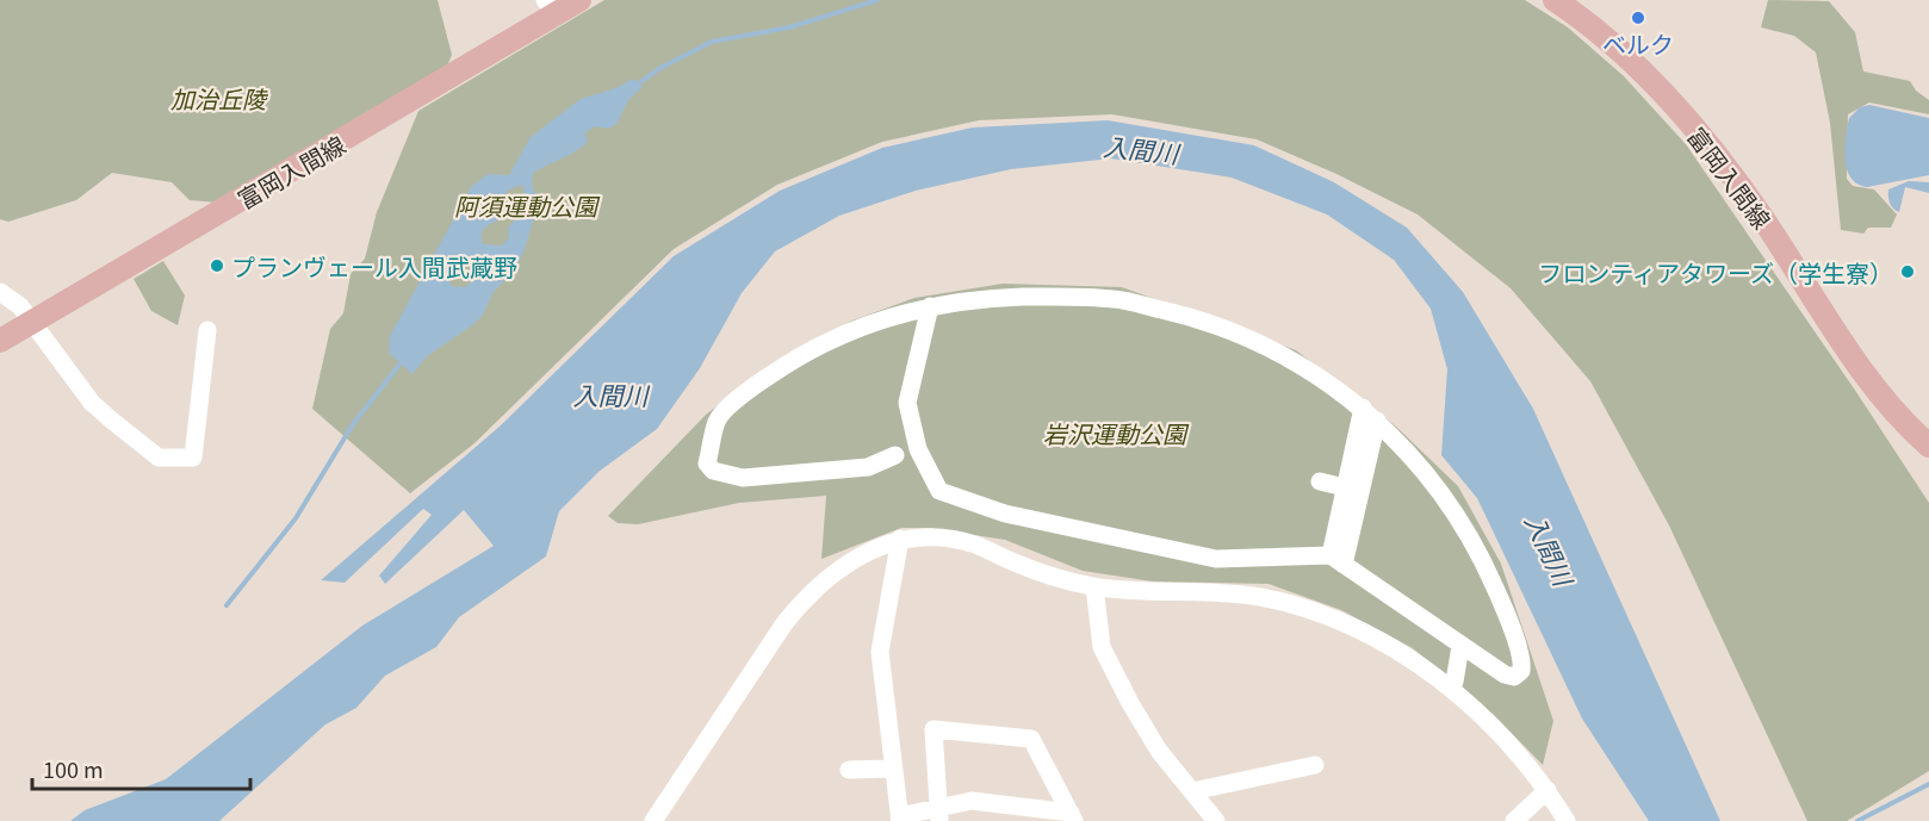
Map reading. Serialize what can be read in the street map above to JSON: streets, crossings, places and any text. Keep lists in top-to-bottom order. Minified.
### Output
{"streets":{"main road":["富岡入間線"]},"water":["入間川"],"parks":["加治丘陵","阿須運動公園","岩沢運動公園"],"places":["ベルク","プランヴェール入間武蔵野","フロンティアタワーズ（学生寮）"],"scale_bar":"100 m"}
